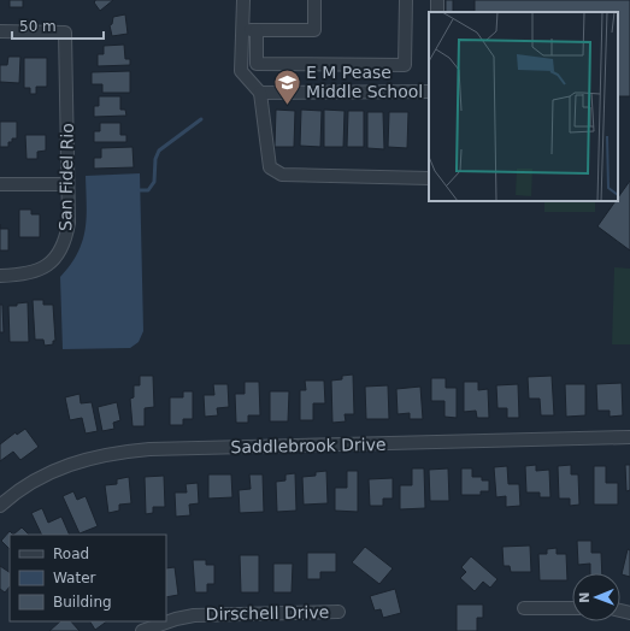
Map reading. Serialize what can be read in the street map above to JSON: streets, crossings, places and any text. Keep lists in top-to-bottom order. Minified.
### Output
{"streets":{"street":["San Fidel Rio","Saddlebrook Drive","Dirschell Drive"]},"places":{"school or university":["E M Pease Middle School"]},"legend":["Road","Water","Building"],"scale_bar":"50 m","north":"left"}
